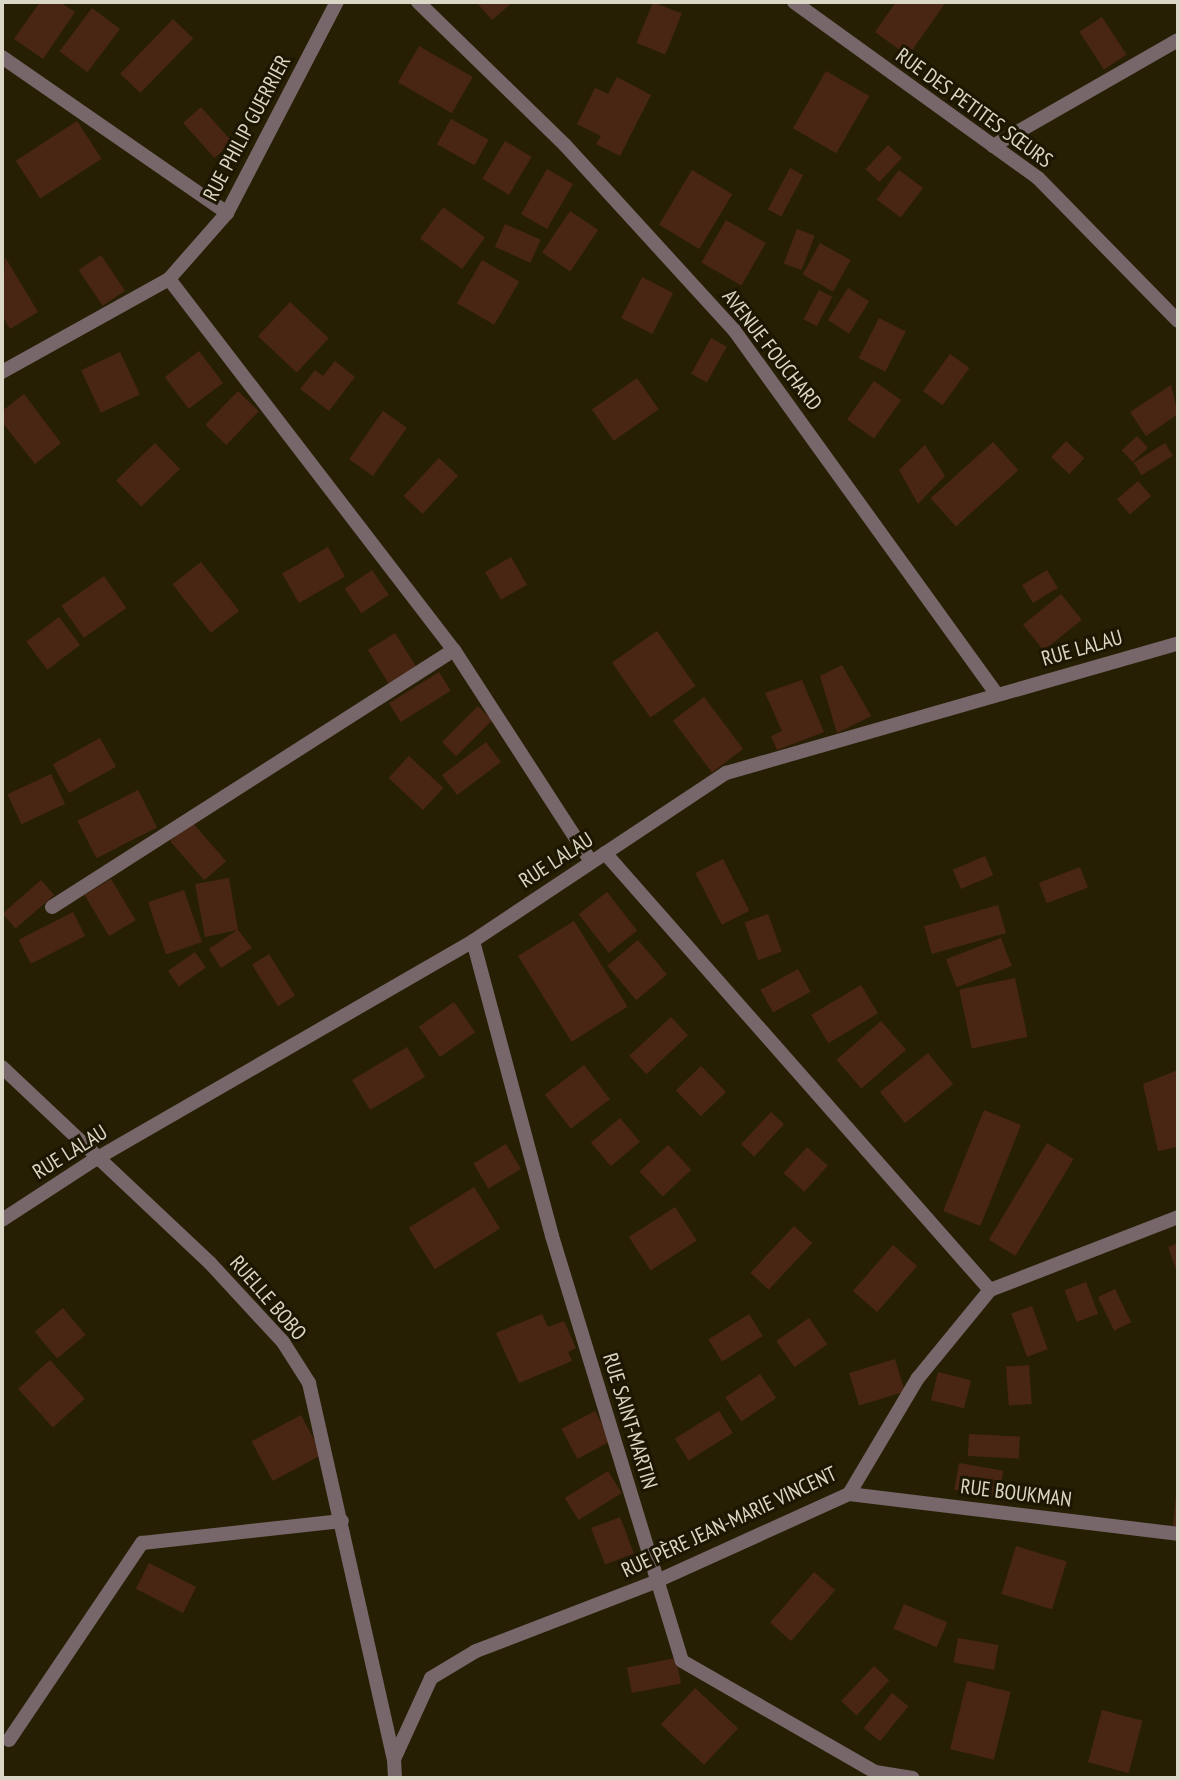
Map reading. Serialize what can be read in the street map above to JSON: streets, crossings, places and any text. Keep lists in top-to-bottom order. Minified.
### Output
{"streets":{"street":["RUE DES PETITES SŒURS","RUE PHILIP GUERRIER","AVENUE FOUCHARD","RUE LALAU","RUELLE BOBO","RUE SAINT-MARTIN","RUE BOUKMAN","RUE PÈRE JEAN-MARIE VINCENT"]},"crossings":[["AVENUE FOUCHARD","RUE LALAU"],["RUE LALAU","RUELLE BOBO"],["RUE LALAU","RUE SAINT-MARTIN"],["RUELLE BOBO","RUE PÈRE JEAN-MARIE VINCENT"],["RUE SAINT-MARTIN","RUE PÈRE JEAN-MARIE VINCENT"],["RUE BOUKMAN","RUE PÈRE JEAN-MARIE VINCENT"]]}
